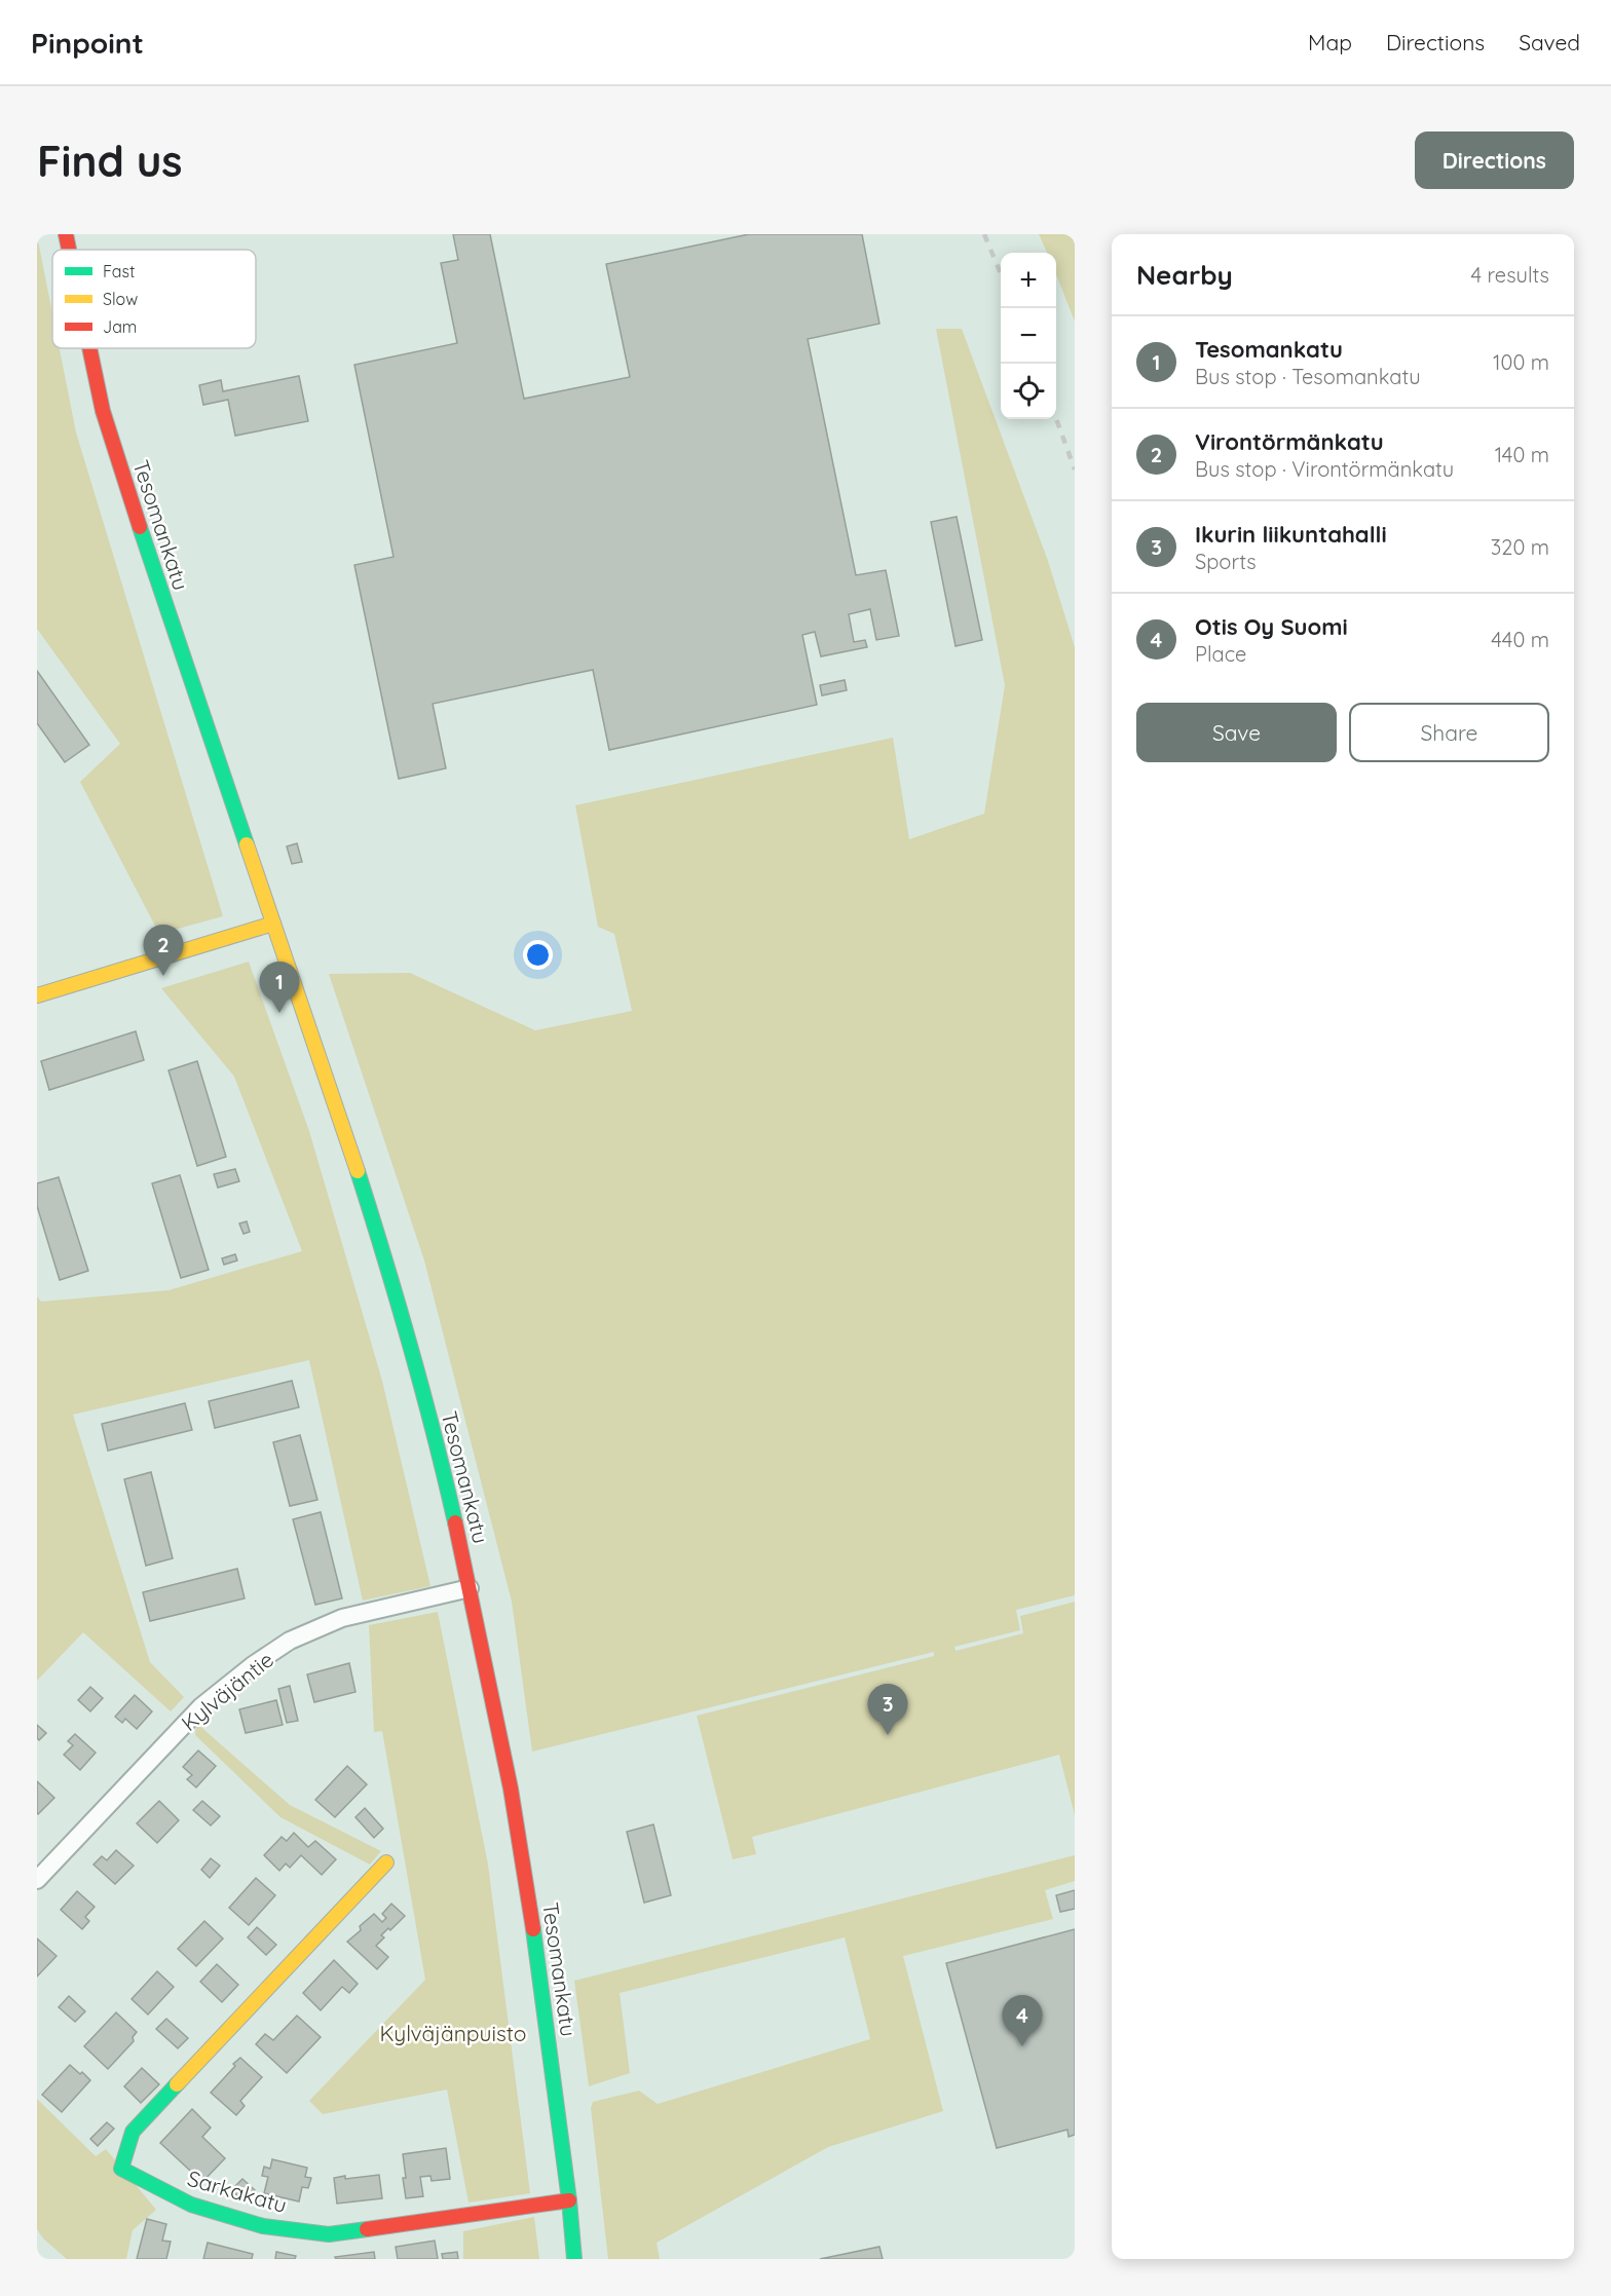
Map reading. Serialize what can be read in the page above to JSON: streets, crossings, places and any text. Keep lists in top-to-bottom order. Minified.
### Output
{"streets":{"main road":["Tesomankatu","Sarkakatu"],"street":["Kylväjäntie"]},"crossings":[["Tesomankatu","Kylväjäntie"],["Tesomankatu","Sarkakatu"]],"parks":["Kylväjänpuisto"],"legend":["Fast","Slow","Jam"],"page":{"header":"Pinpoint","nav":["Map","Directions","Saved"],"buttons":["Directions",["Save","Share"]],"title":"Find us","heading":["Nearby","4 results"],"map_buttons":["+","−"],"list":[{"mark":"1","name":"Tesomankatu","note":"Bus stop · Tesomankatu","value":"100 m"},{"mark":"2","name":"Virontörmänkatu","note":"Bus stop · Virontörmänkatu","value":"140 m"},{"mark":"3","name":"Ikurin liikuntahalli","note":"Sports","value":"320 m"},{"mark":"4","name":"Otis Oy Suomi","note":"Place","value":"440 m"}],"pins":["2","1","3","4"]}}
